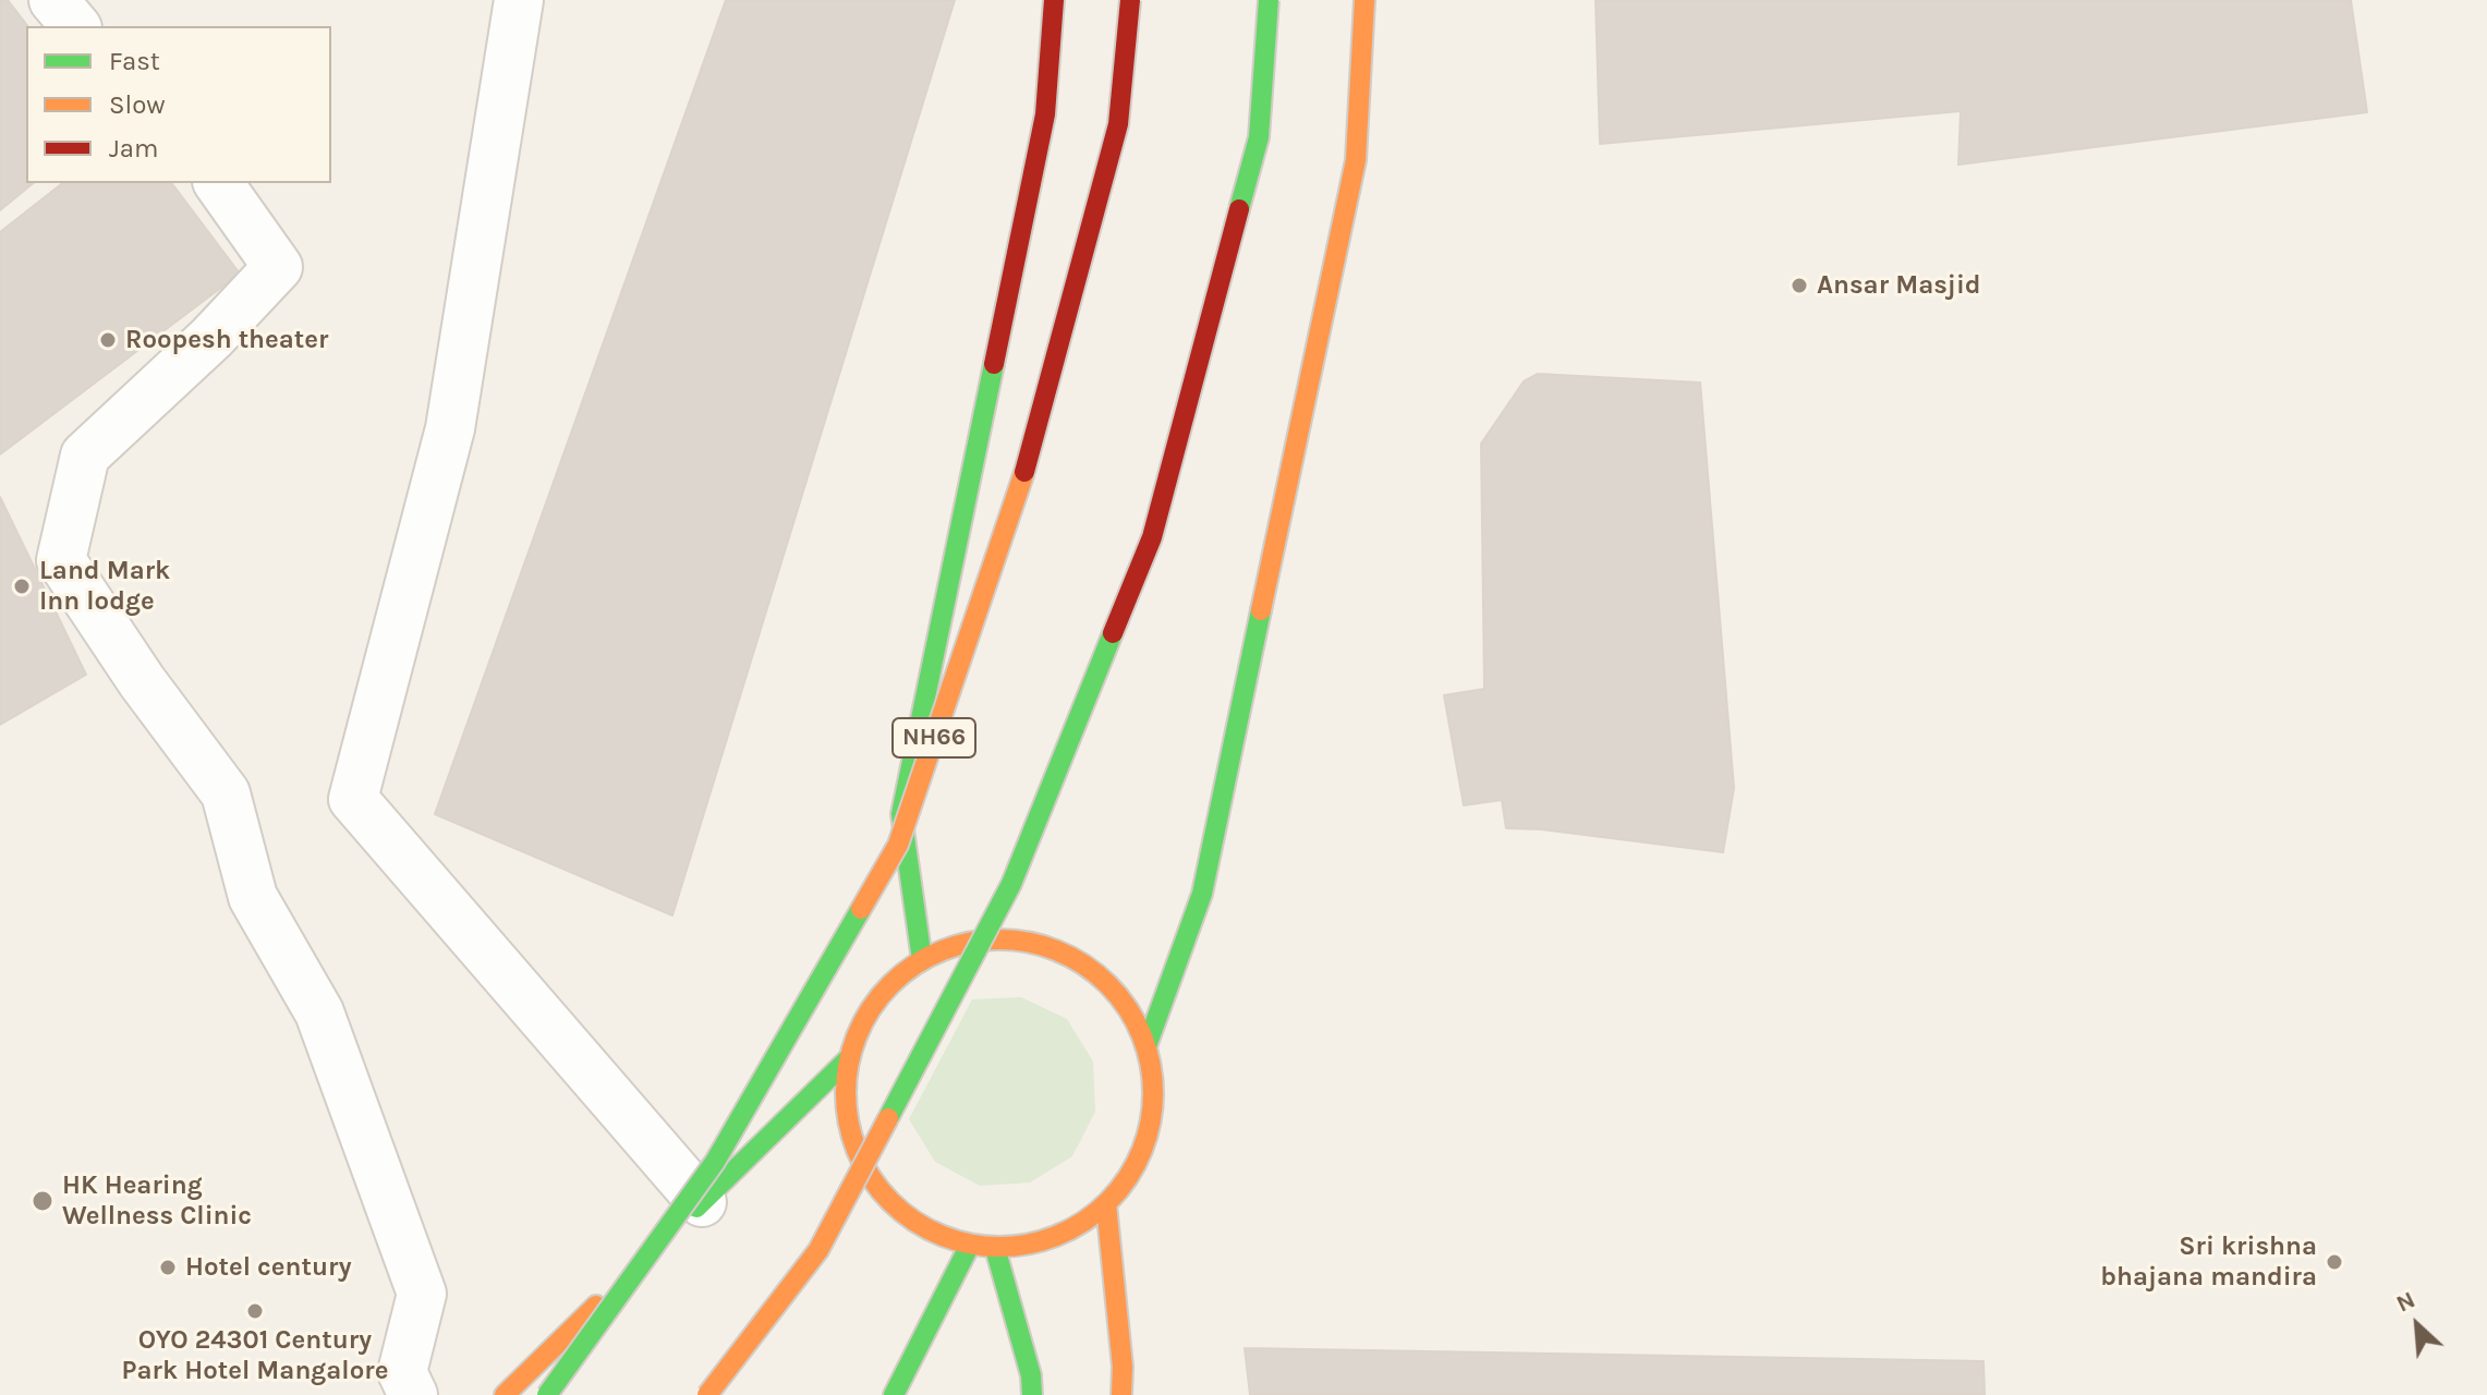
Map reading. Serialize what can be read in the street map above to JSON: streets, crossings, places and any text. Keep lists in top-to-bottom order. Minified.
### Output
{"streets":{"main road":["NH66"]},"places":["Ansar Masjid","Roopesh theater","Land Mark Inn lodge","HK Hearing Wellness Clinic","Sri krishna bhajana mandira","Hotel century","OYO 24301 Century Park Hotel Mangalore"],"legend":["Fast","Slow","Jam"],"north":"top left"}
